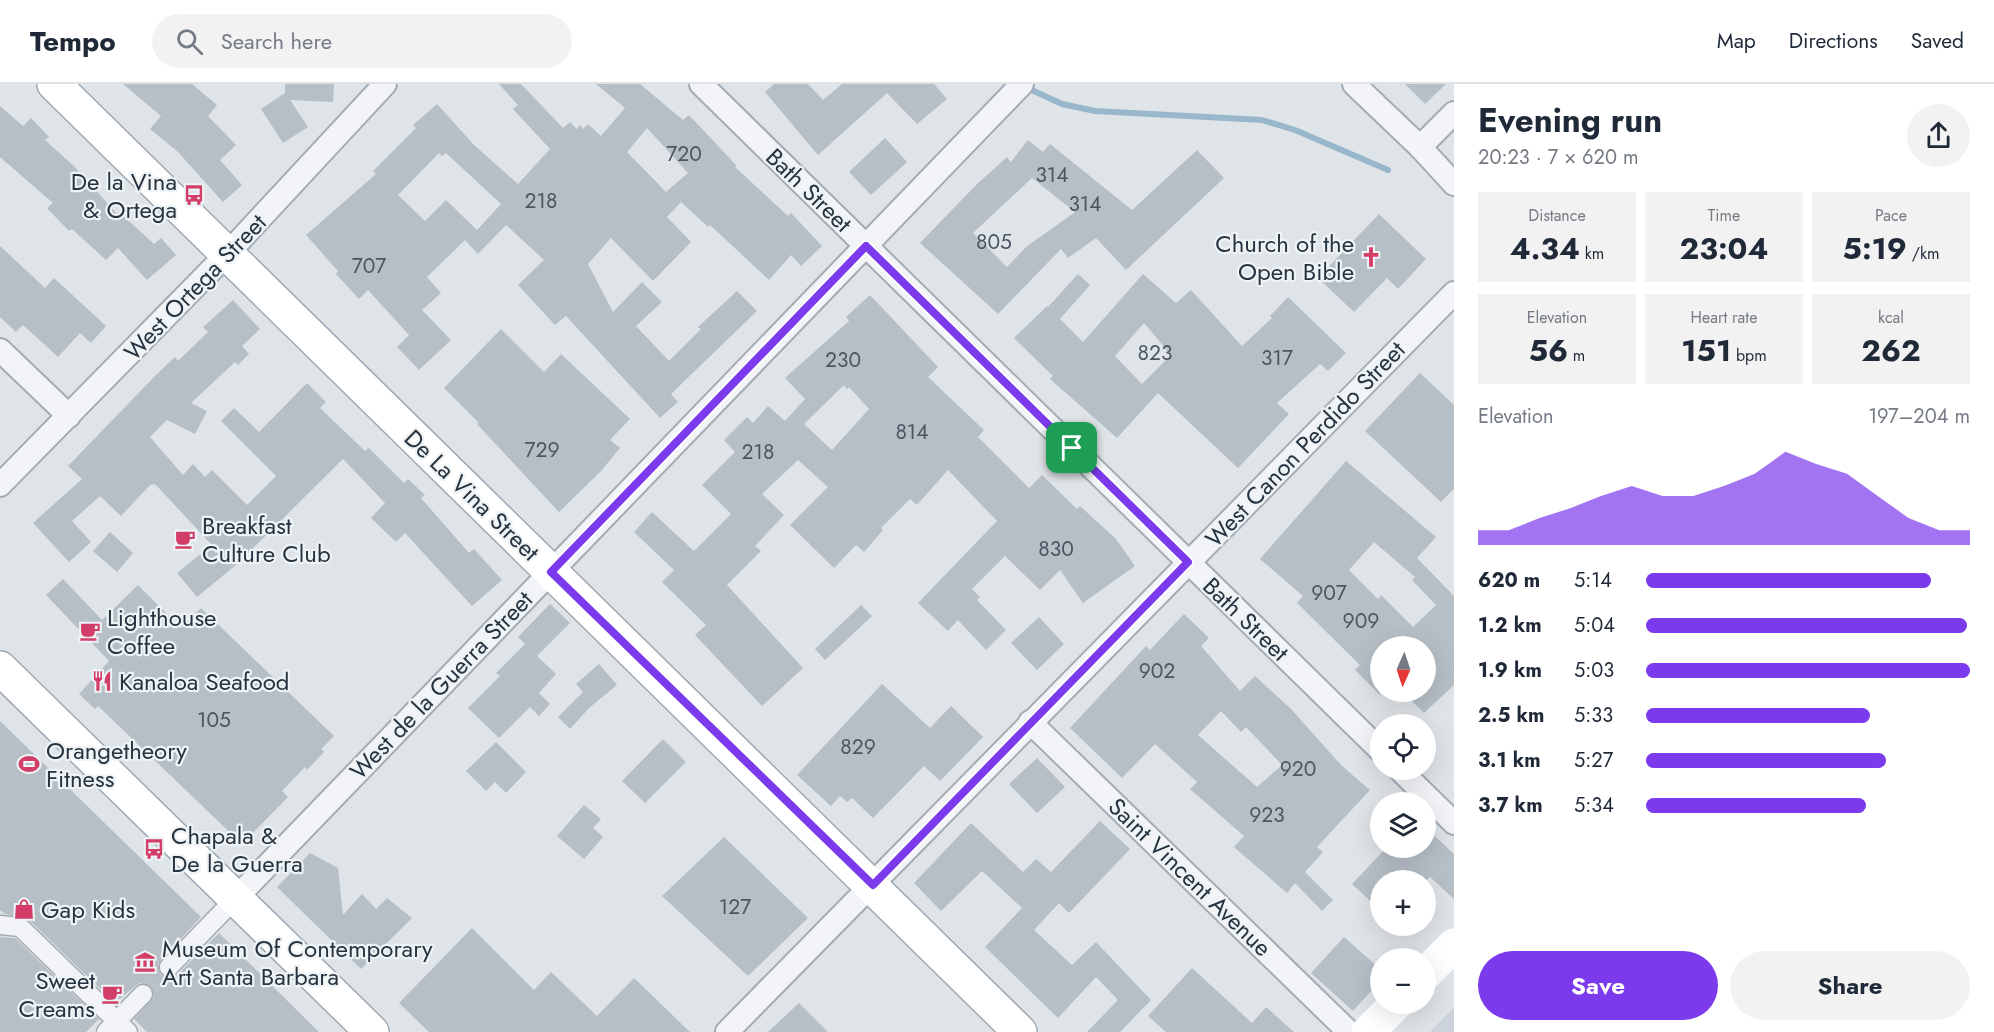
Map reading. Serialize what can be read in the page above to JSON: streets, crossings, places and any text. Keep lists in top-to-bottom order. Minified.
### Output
{"streets":{"main road":["De La Vina Street"],"street":["Bath Street","West Ortega Street","West Canon Perdido Street","West de la Guerra Street","Saint Vincent Avenue"]},"crossings":[["Bath Street","West Canon Perdido Street"],["Bath Street","West de la Guerra Street"],["West Ortega Street","De La Vina Street"],["West Canon Perdido Street","De La Vina Street"],["West Canon Perdido Street","Saint Vincent Avenue"],["De La Vina Street","West de la Guerra Street"]],"places":{"bus stop":["De la Vina & Ortega","Chapala & De la Guerra"],"church":["Church of the Open Bible"],"cafe":["Breakfast Culture Club","Lighthouse Coffee","Sweet Creams"],"restaurant":["Kanaloa Seafood"],"sports":["Orangetheory Fitness"],"shop":["Gap Kids"],"museum":["Museum Of Contemporary Art Santa Barbara"]},"house_numbers":["720","314","218","314","805","707","823","317","230","814","729","218","830","907","909","902","105","829","920","923","127"],"north":"bottom","page":{"header":"Tempo","search":"Search here","nav":["Map","Directions","Saved"],"heading":["Evening run","20:23 · 7 × 620 m"],"stats":[["Distance","4.34 km"],["Time","23:04"],["Pace","5:19 /km"],["Elevation","56 m"],["Heart rate","151 bpm"],["kcal","262"]],"chart":["Elevation","197–204 m"],"list":[{"name":"620 m","note":"5:14"},{"name":"1.2 km","note":"5:04"},{"name":"1.9 km","note":"5:03"},{"name":"2.5 km","note":"5:33"},{"name":"3.1 km","note":"5:27"},{"name":"3.7 km","note":"5:34"}],"map_buttons":["+","−"],"buttons":["Save","Share"]}}
